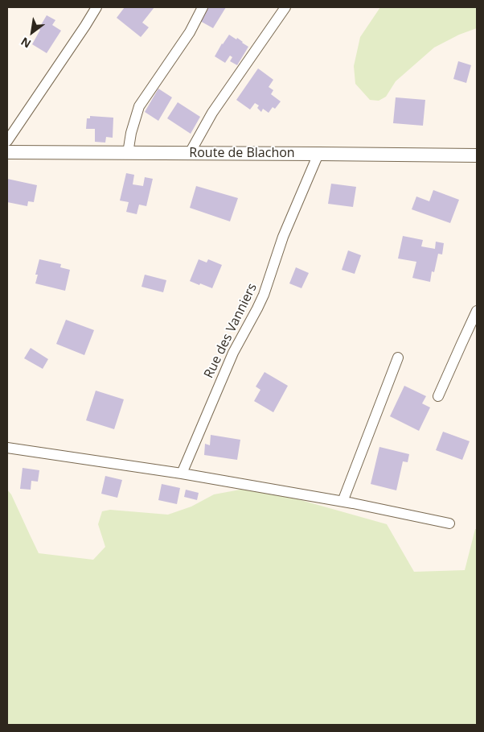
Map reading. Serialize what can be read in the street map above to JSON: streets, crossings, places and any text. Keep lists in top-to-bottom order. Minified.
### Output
{"streets":{"street":["Route de Blachon","Rue des Vanniers"]},"crossings":[["Route de Blachon","Rue des Vanniers"]],"north":"bottom left"}
